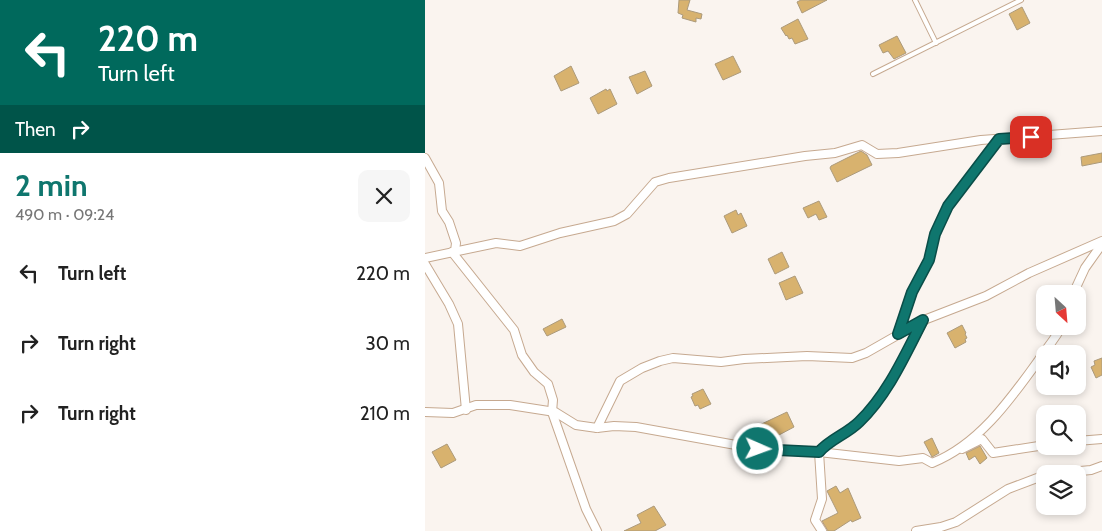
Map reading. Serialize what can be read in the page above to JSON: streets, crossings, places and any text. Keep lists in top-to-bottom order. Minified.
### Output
{"north":"bottom right","page":{"turn":["220 m","Turn left"],"then":"Then","heading":["2 min","490 m · 09:24"],"list":[{"name":"Turn left","value":"220 m"},{"name":"Turn right","value":"30 m"},{"name":"Turn right","value":"210 m"}]}}
